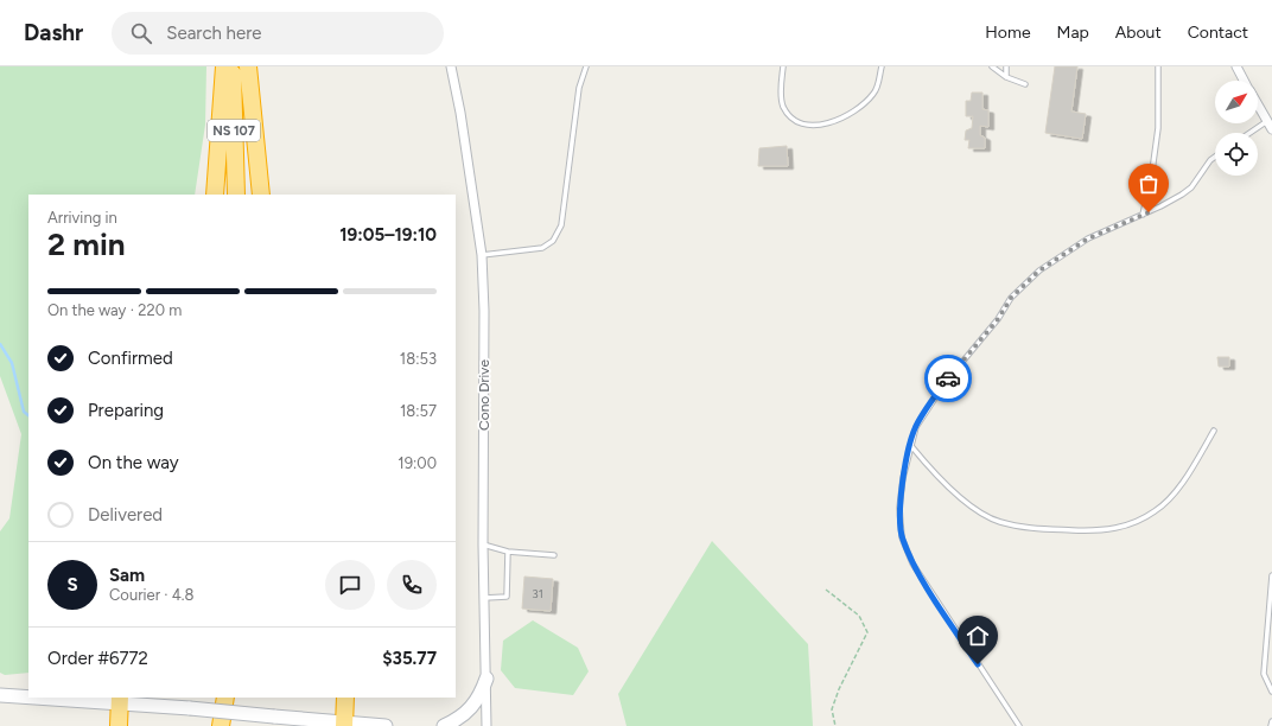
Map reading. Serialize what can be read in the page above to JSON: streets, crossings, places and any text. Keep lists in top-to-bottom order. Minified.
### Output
{"streets":{"highway":["NS 107"],"street":["Cono Drive"]},"house_numbers":["31"],"north":"top right","page":{"header":"Dashr","search":"Search here","nav":["Home","Map","About","Contact"],"heading":["2 min","Arriving in","19:05–19:10"],"panel":["Sam","Courier · 4.8","Order #6772","$35.77"],"bar":"On the way · 220 m","list":[["Confirmed","18:53"],["Preparing","18:57"],["On the way","19:00"],"Delivered"],"round":"S"}}
